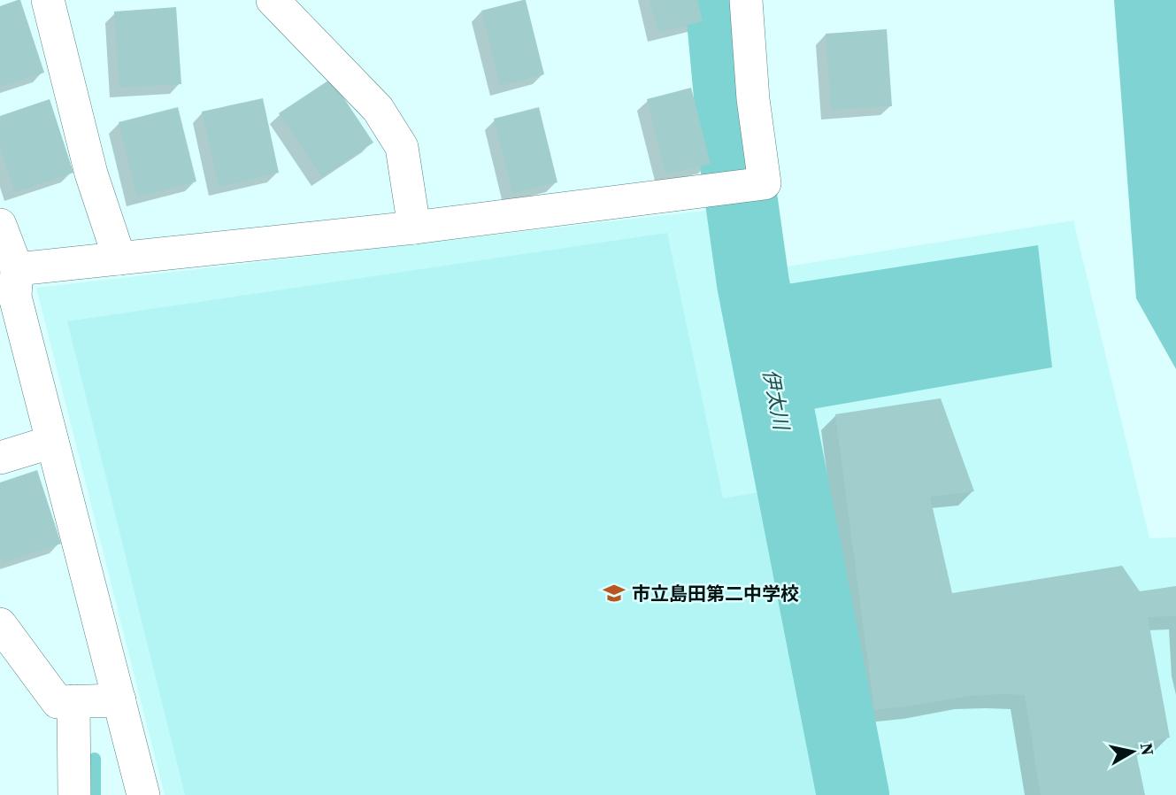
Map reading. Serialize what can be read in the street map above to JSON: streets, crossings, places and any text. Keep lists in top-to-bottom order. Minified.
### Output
{"water":["伊太川"],"places":{"school or university":["市立島田第二中学校"]},"north":"right"}
